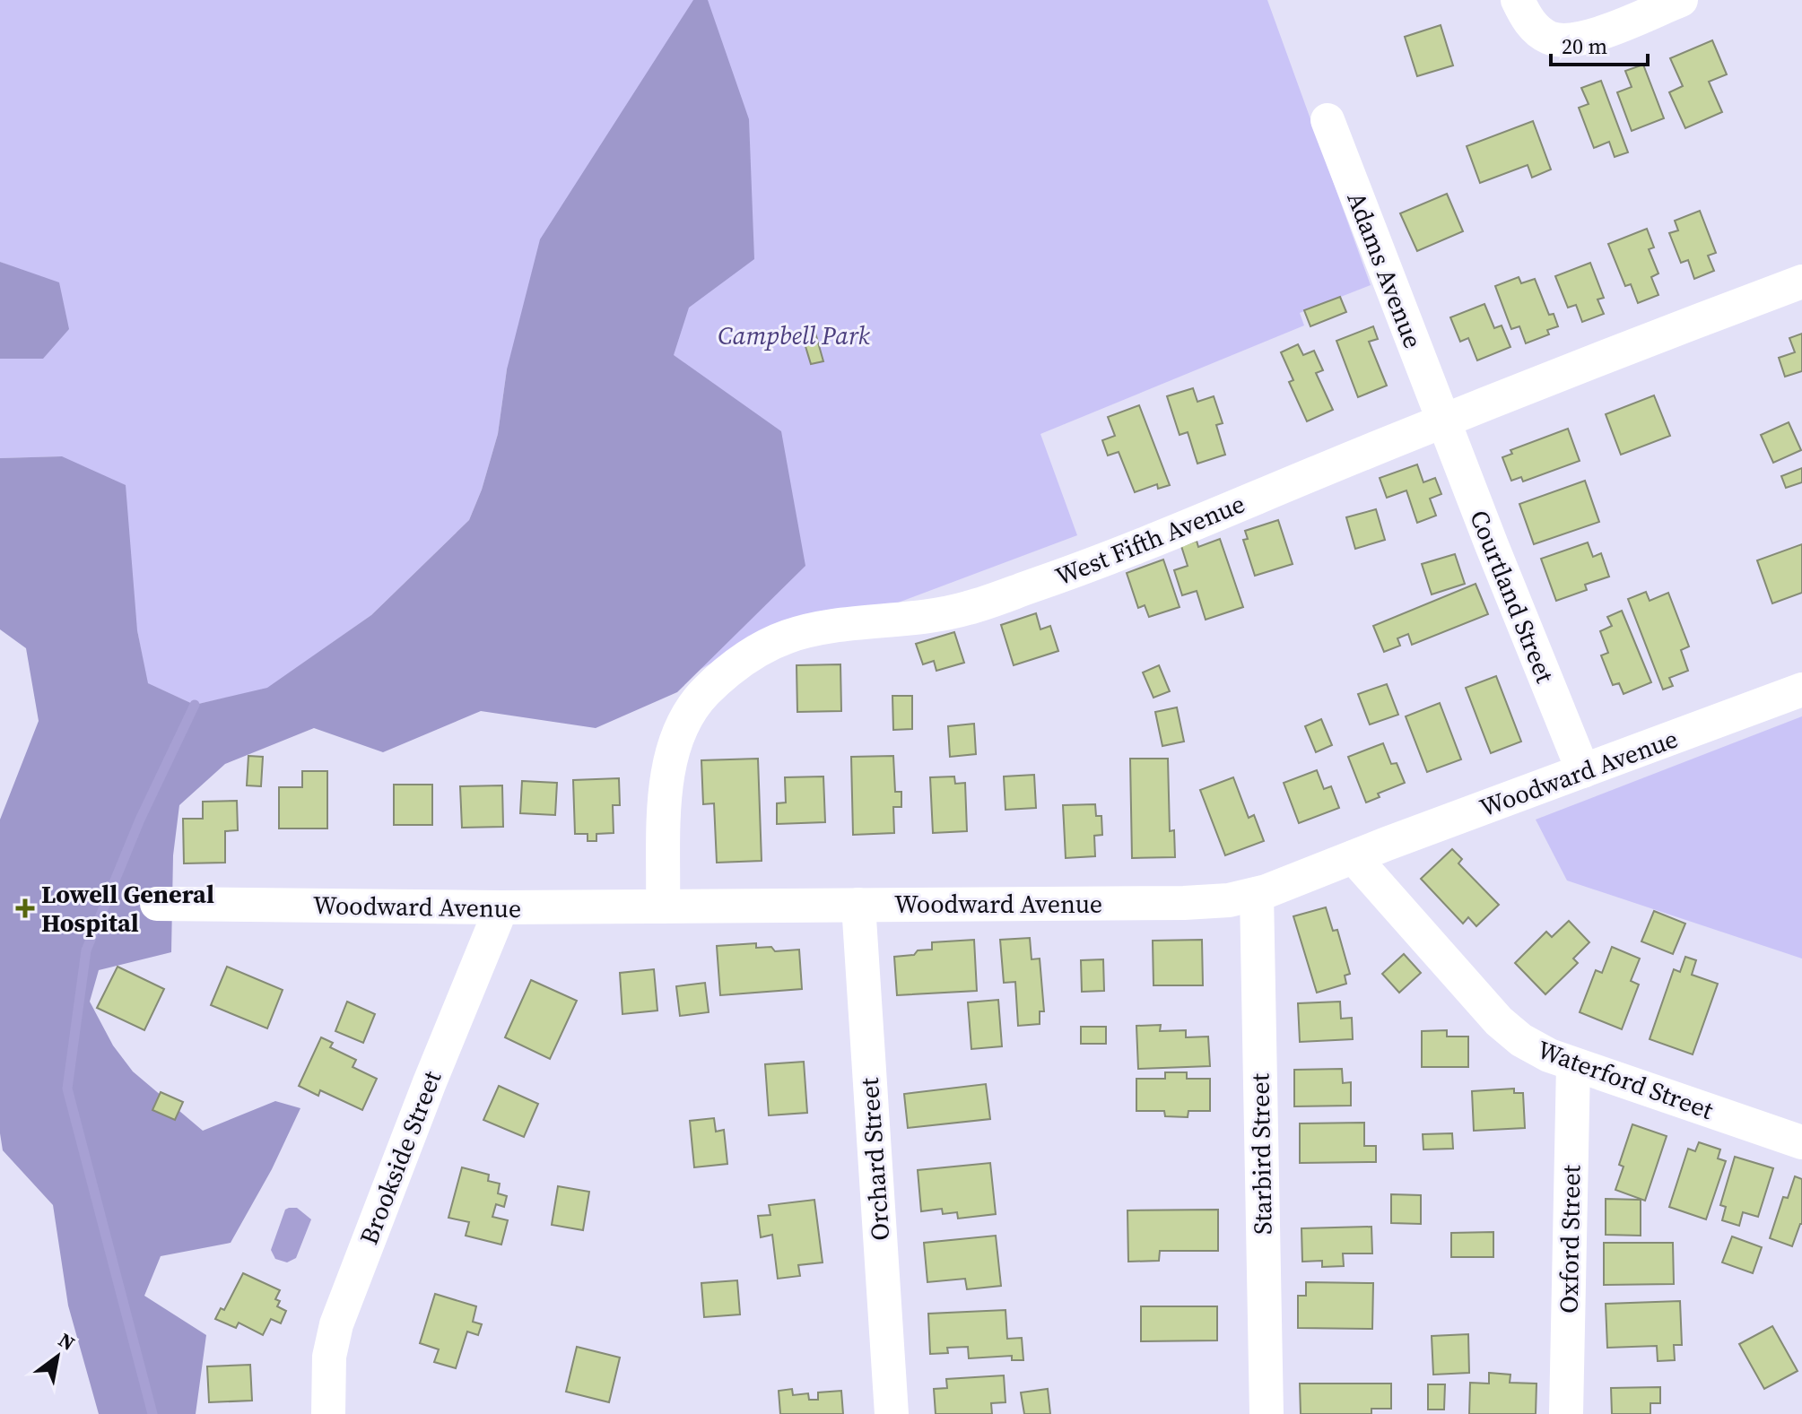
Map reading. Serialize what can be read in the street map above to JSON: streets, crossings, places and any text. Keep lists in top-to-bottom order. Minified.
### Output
{"streets":{"street":["Adams Avenue","West Fifth Avenue","Courtland Street","Woodward Avenue","Waterford Street","Starbird Street","Brookside Street","Orchard Street","Oxford Street"]},"crossings":[["Adams Avenue","West Fifth Avenue"],["Adams Avenue","Courtland Street"],["West Fifth Avenue","Courtland Street"],["West Fifth Avenue","Woodward Avenue"],["Courtland Street","Woodward Avenue"],["Woodward Avenue","Waterford Street"],["Woodward Avenue","Starbird Street"],["Woodward Avenue","Brookside Street"],["Woodward Avenue","Orchard Street"],["Waterford Street","Oxford Street"]],"parks":["Campbell Park"],"places":{"health":["Lowell General Hospital"]},"scale_bar":"20 m","north":"top right"}
